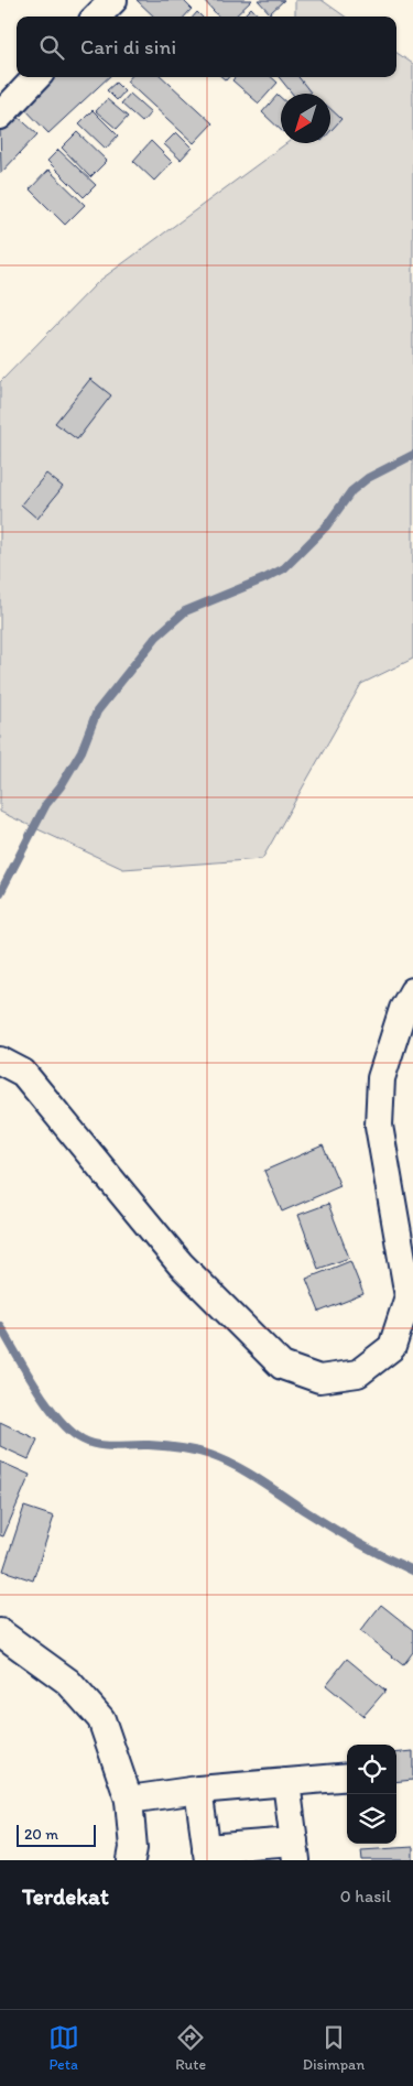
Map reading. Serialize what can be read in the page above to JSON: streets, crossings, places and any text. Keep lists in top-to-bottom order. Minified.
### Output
{"scale_bar":"20 m","north":"bottom left","page":{"search":"Cari di sini","scale":"20 m","heading":["Terdekat","0 hasil"],"nav":["Peta","Rute","Disimpan"]}}
